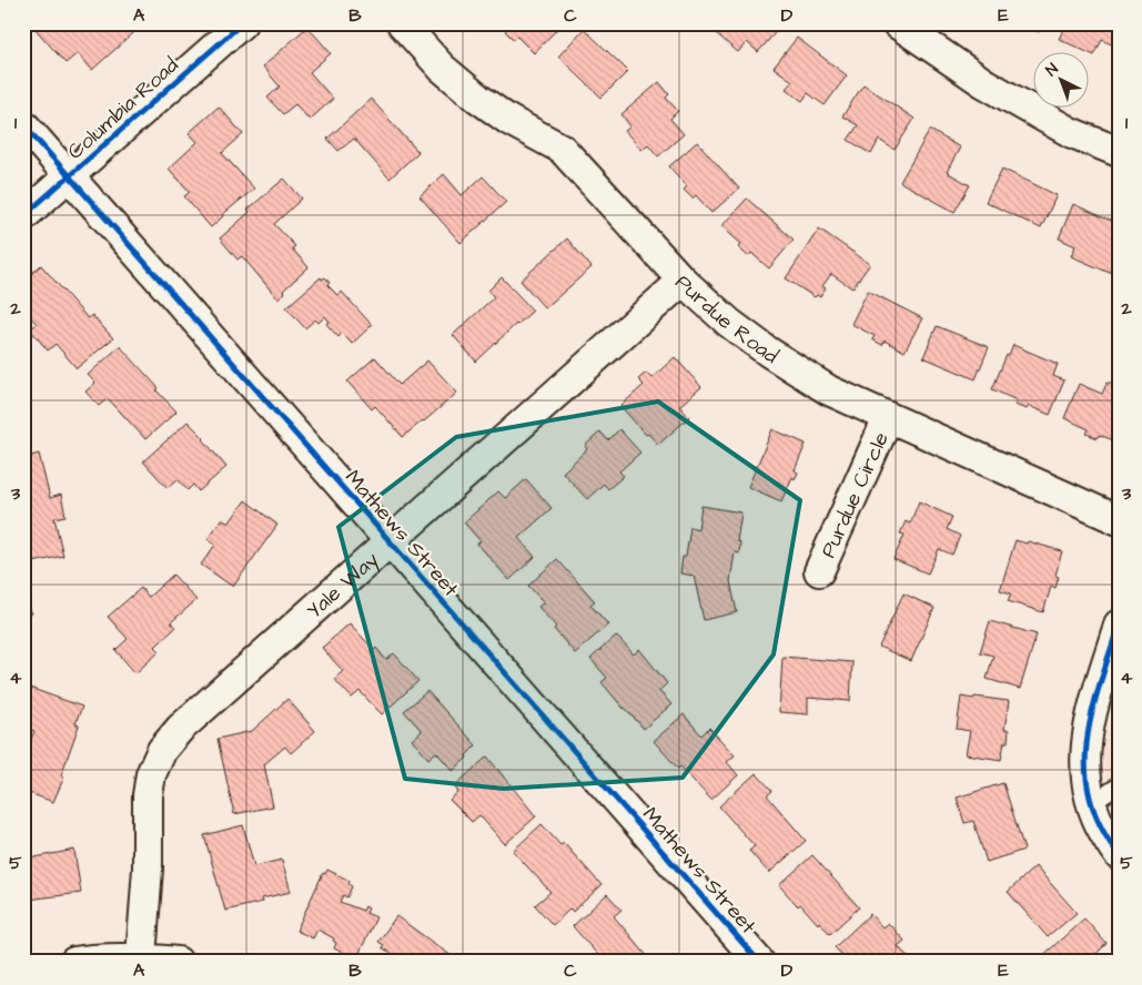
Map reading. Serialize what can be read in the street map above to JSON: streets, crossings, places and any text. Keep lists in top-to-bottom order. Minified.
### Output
{"streets":{"street":["Columbia Road","Purdue Road","Purdue Circle","Mathews Street","Yale Way"]},"crossings":[["Columbia Road","Mathews Street"],["Purdue Road","Purdue Circle"],["Purdue Road","Yale Way"],["Mathews Street","Yale Way"]],"north":"top left","grid":{"columns":["A","B","C","D","E"],"rows":["1","2","3","4","5"]}}
